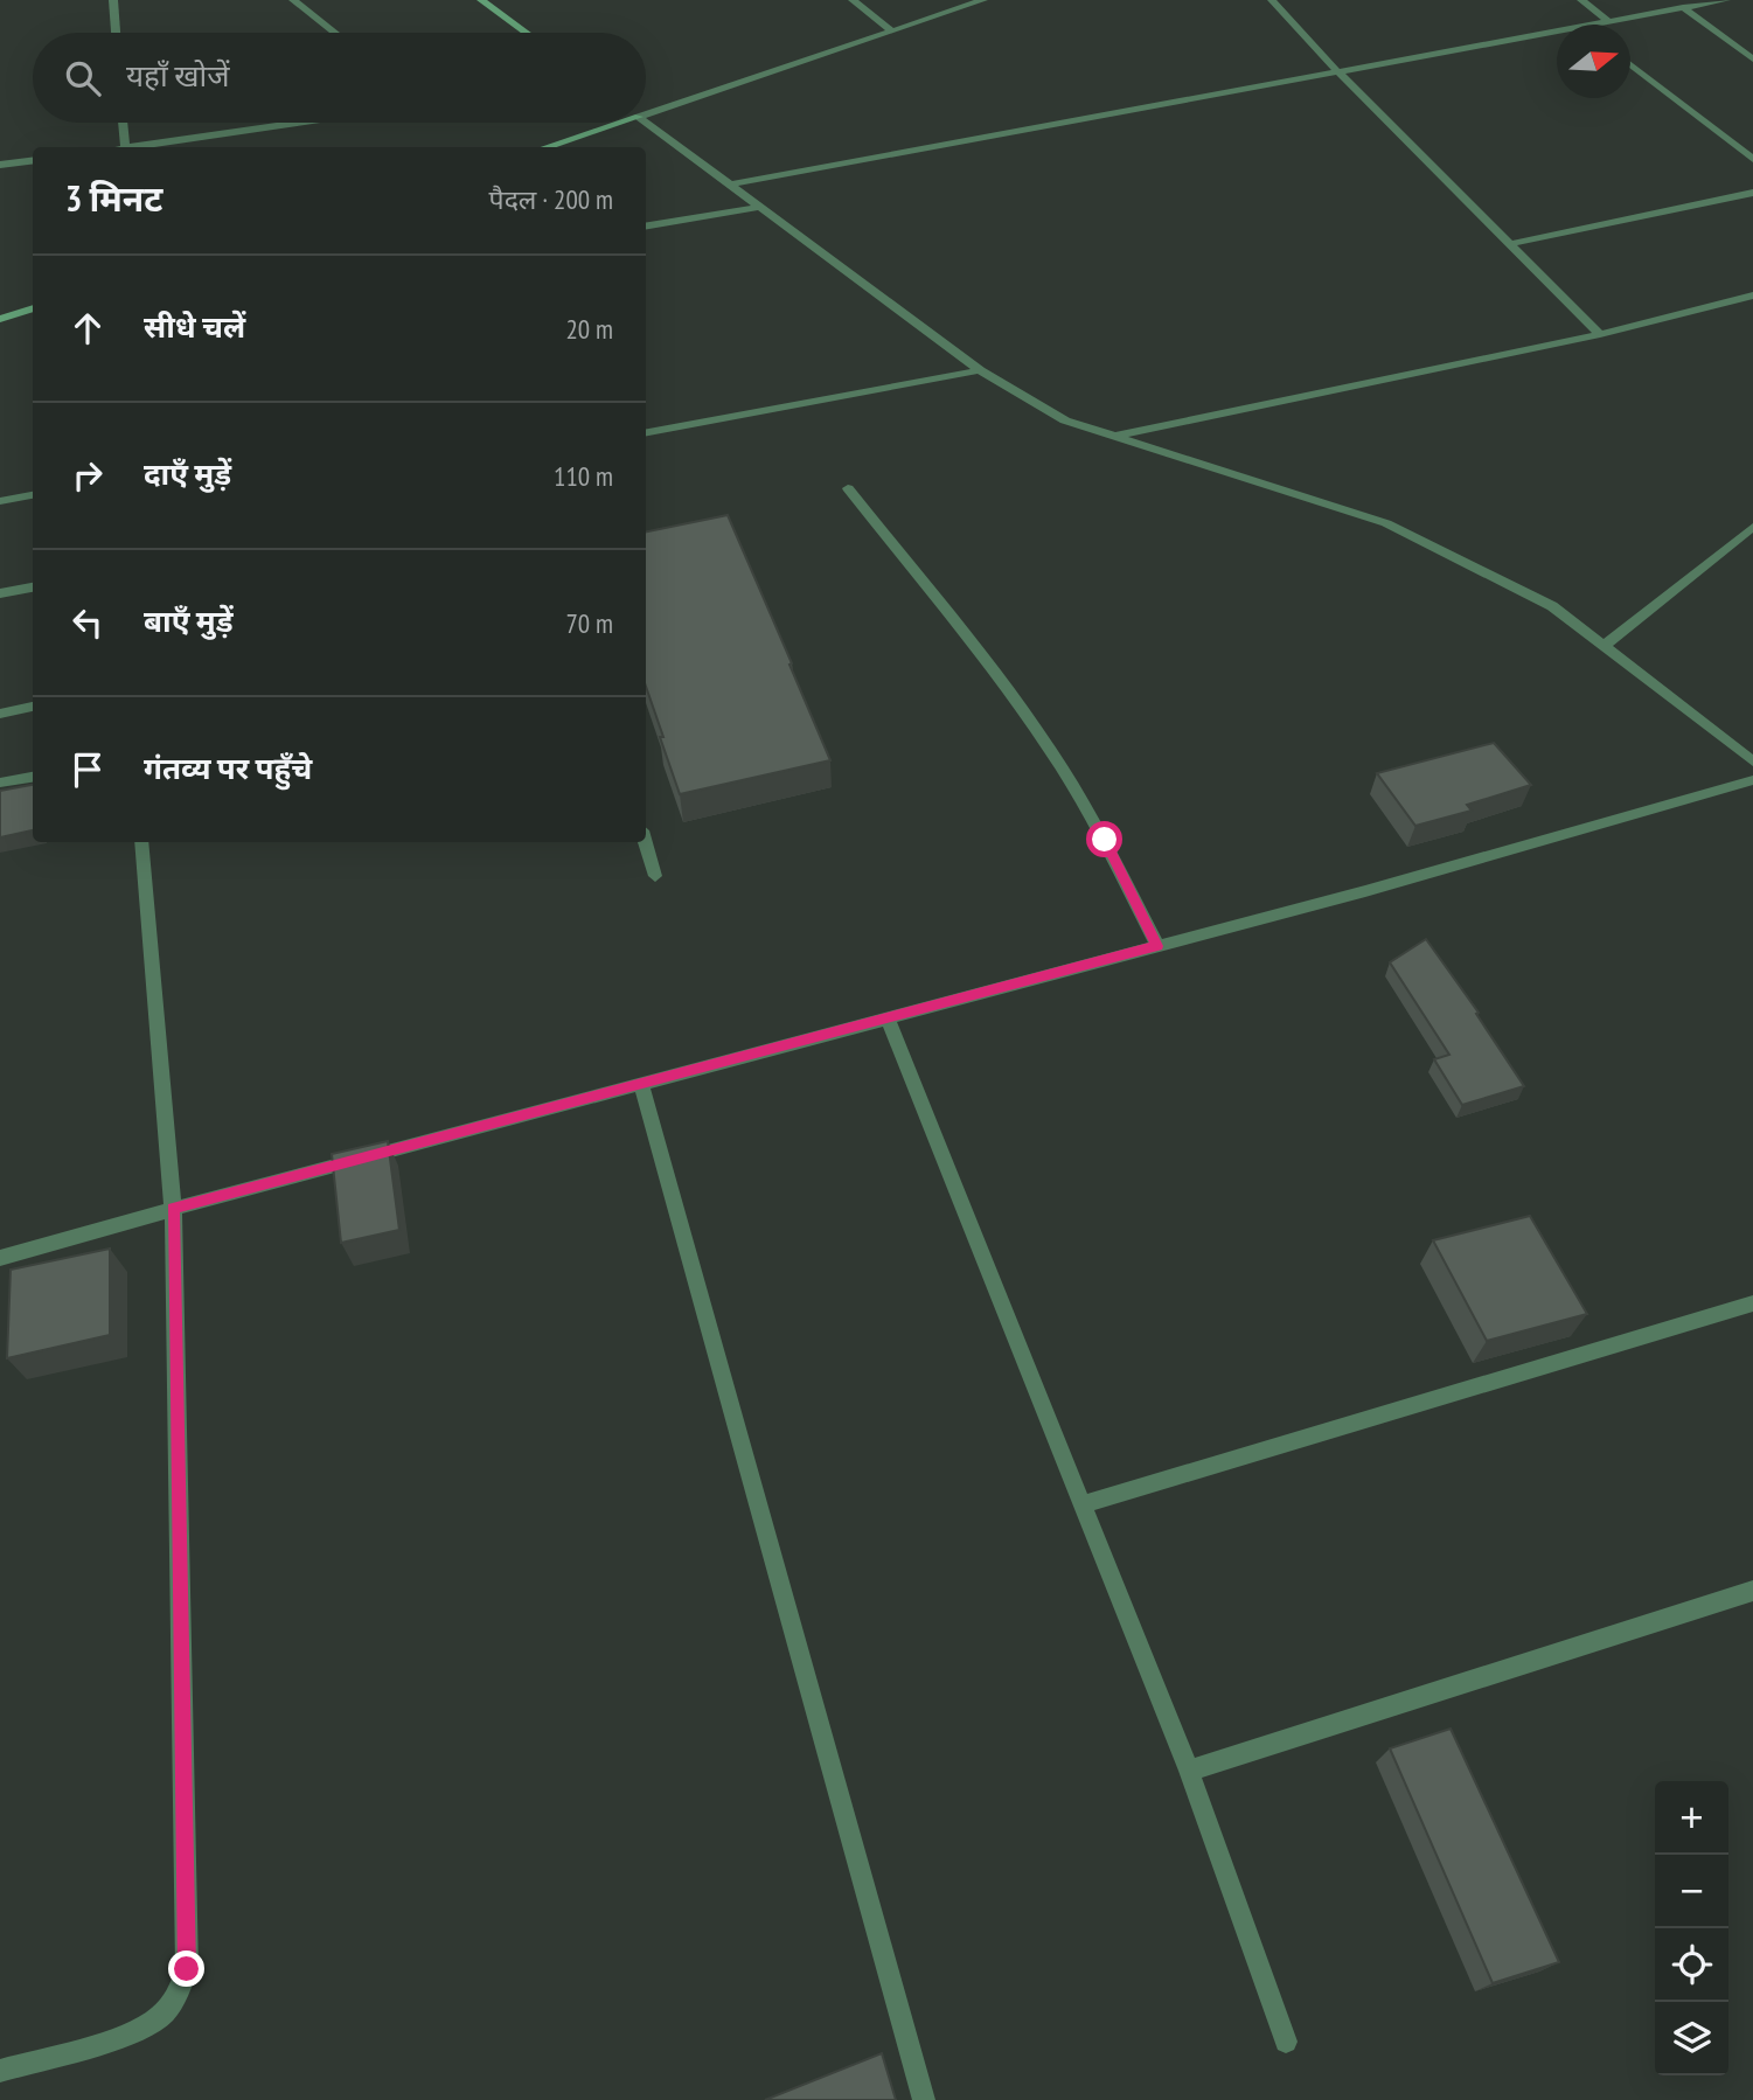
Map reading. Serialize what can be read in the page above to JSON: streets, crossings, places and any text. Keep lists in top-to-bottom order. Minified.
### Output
{"north":"right","page":{"search":"यहाँ खोजें","heading":["3 मिनट","पैदल · 200 m"],"list":[["सीधे चलें","20 m"],["दाएँ मुड़ें","110 m"],["बाएँ मुड़ें","70 m"],"गंतव्य पर पहुँचे"],"map_buttons":["+","−"]}}
